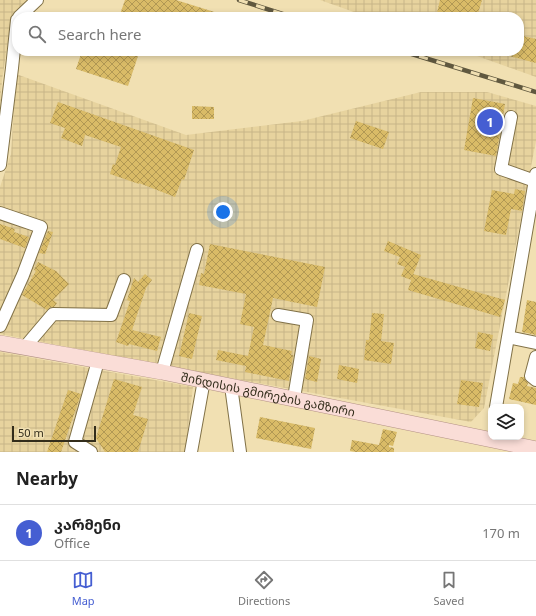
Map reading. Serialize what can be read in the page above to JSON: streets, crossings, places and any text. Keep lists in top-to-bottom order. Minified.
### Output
{"streets":{"main road":["შინდისის გმირების გამზირი"]},"scale_bar":"50 m","page":{"search":"Search here","pins":"1","scale":"50 m","heading":"Nearby","list":[{"mark":"1","name":"კარმენი","note":"Office","value":"170 m"}],"nav":["Map","Directions","Saved"]}}
